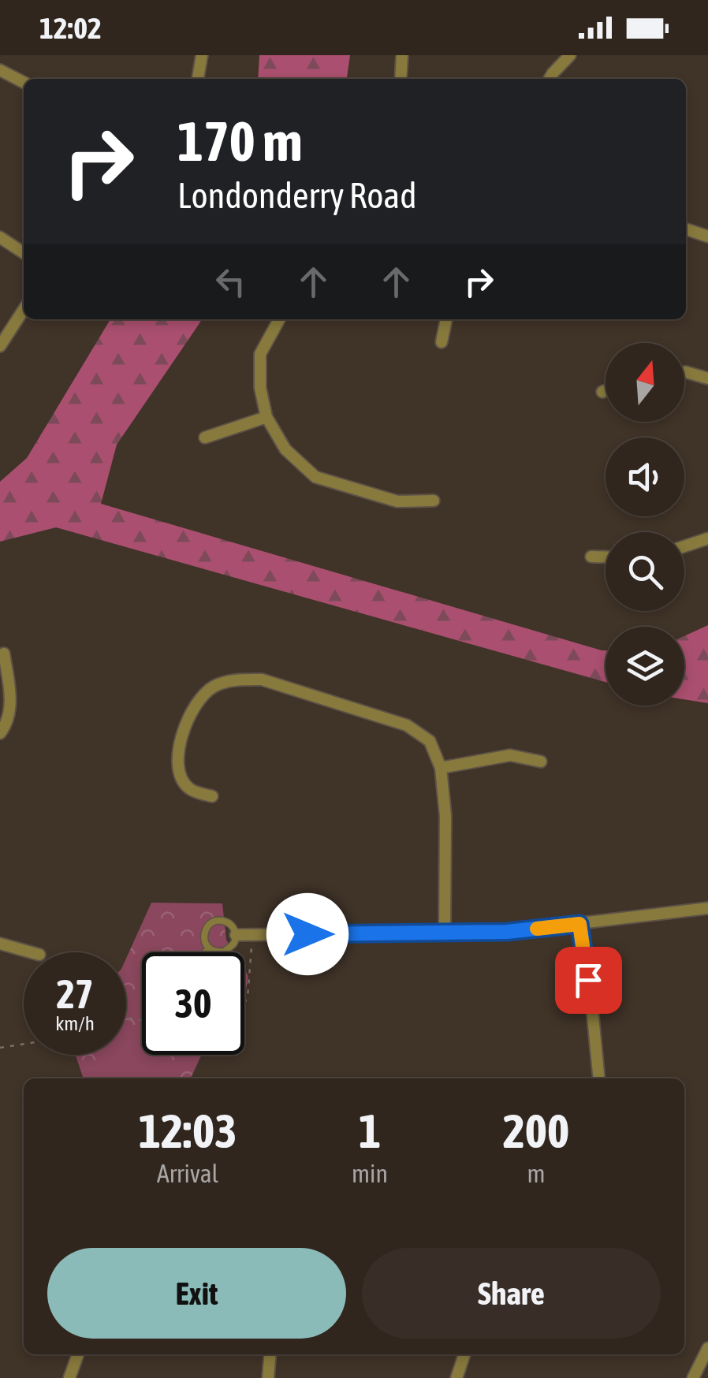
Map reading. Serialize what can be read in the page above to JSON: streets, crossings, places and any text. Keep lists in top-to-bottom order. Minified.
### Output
{"north":"top","page":{"status":"12:02","turn":["170 m","Londonderry Road"],"speed":"27 km/h","limit":"30","eta":["12:03","Arrival","1","min","200","m"],"buttons":["Exit","Share"]}}
